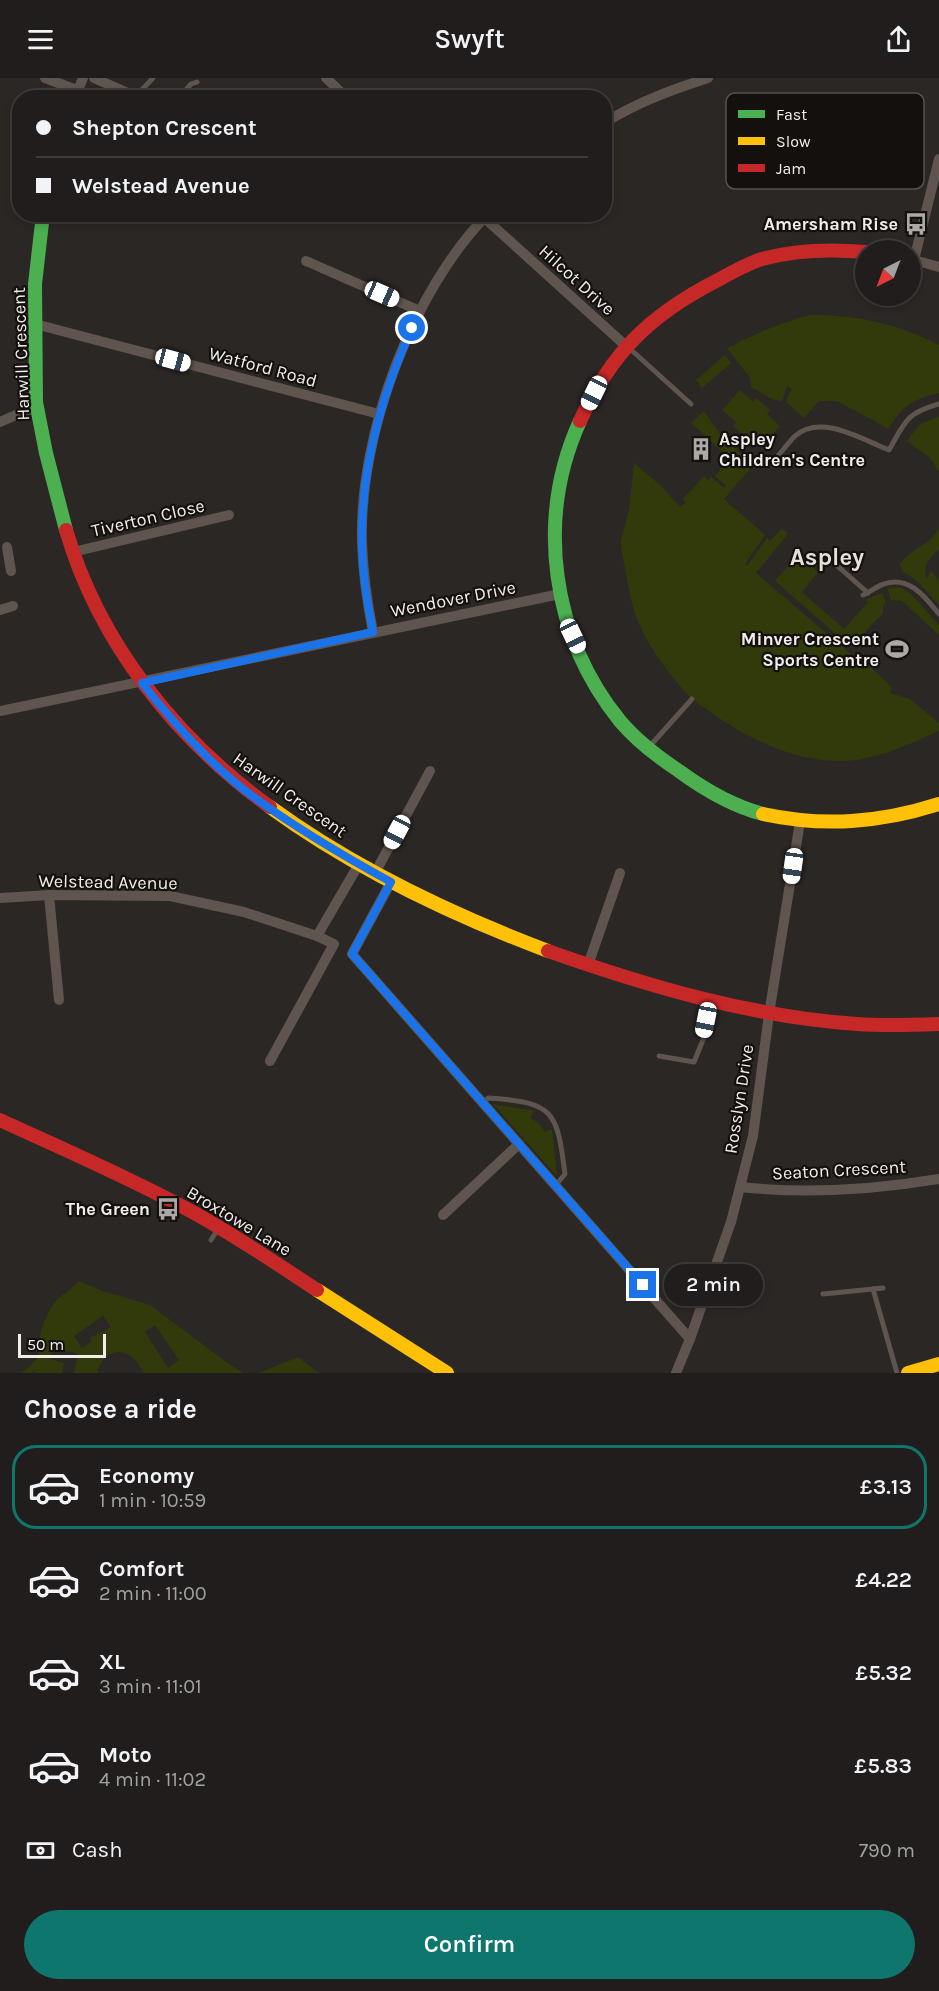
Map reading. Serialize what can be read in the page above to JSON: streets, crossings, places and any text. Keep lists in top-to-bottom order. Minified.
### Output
{"streets":{"street":["Hilcot Drive","Harwill Crescent","Watford Road","Tiverton Close","Wendover Drive","Welstead Avenue","Rosslyn Drive","Seaton Crescent","Broxtowe Lane"]},"crossings":[["Harwill Crescent","Watford Road"],["Harwill Crescent","Tiverton Close"],["Harwill Crescent","Wendover Drive"],["Harwill Crescent","Rosslyn Drive"],["Rosslyn Drive","Seaton Crescent"]],"districts":["Aspley"],"places":{"bus stop":["Amersham Rise","The Green"],"building":["Aspley Children's Centre"],"sports":["Minver Crescent Sports Centre"]},"legend":["Fast","Slow","Jam"],"scale_bar":"50 m","north":"bottom left","page":{"header":"Swyft","banner":["Shepton Crescent","Welstead Avenue"],"bubble":"2 min","scale":"50 m","heading":"Choose a ride","list":[{"name":"Economy","note":"1 min · 10:59","value":"£3.13"},{"name":"Comfort","note":"2 min · 11:00","value":"£4.22"},{"name":"XL","note":"3 min · 11:01","value":"£5.32"},{"name":"Moto","note":"4 min · 11:02","value":"£5.83"}],"pay":["Cash","790 m"],"buttons":"Confirm"}}
